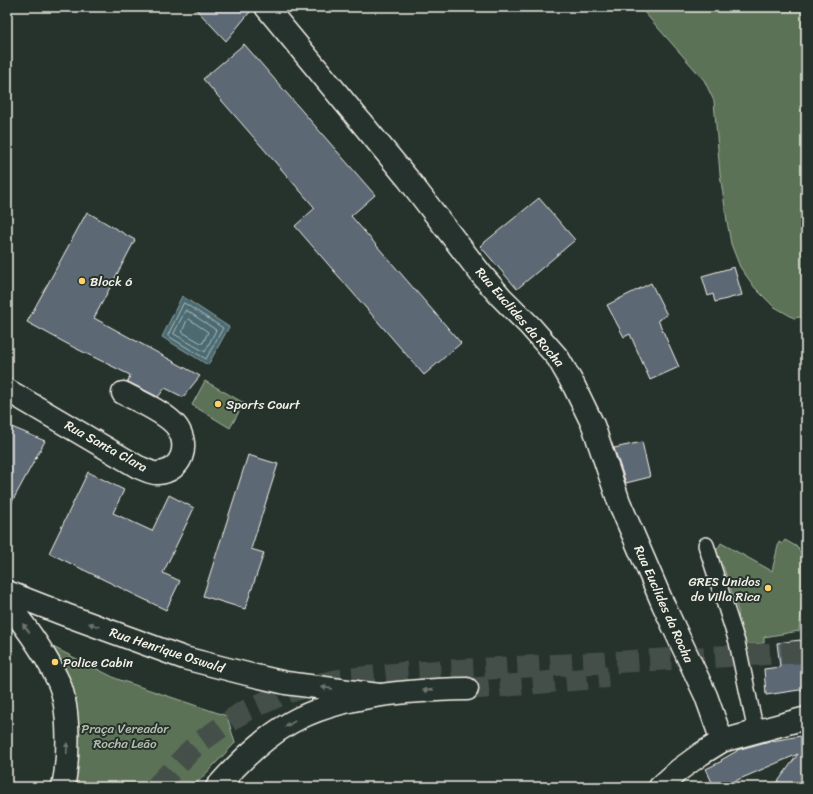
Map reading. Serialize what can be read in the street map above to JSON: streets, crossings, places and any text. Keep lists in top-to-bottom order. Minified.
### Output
{"streets":{"street":["Rua Euclides da Rocha","Rua Santa Clara","Rua Henrique Oswald"]},"one_way":["Rua Henrique Oswald"],"parks":["Praça Vereador Rocha Leão"],"places":["Block 6","Sports Court","GRES Unidos do Villa Rica","Police Cabin"]}
